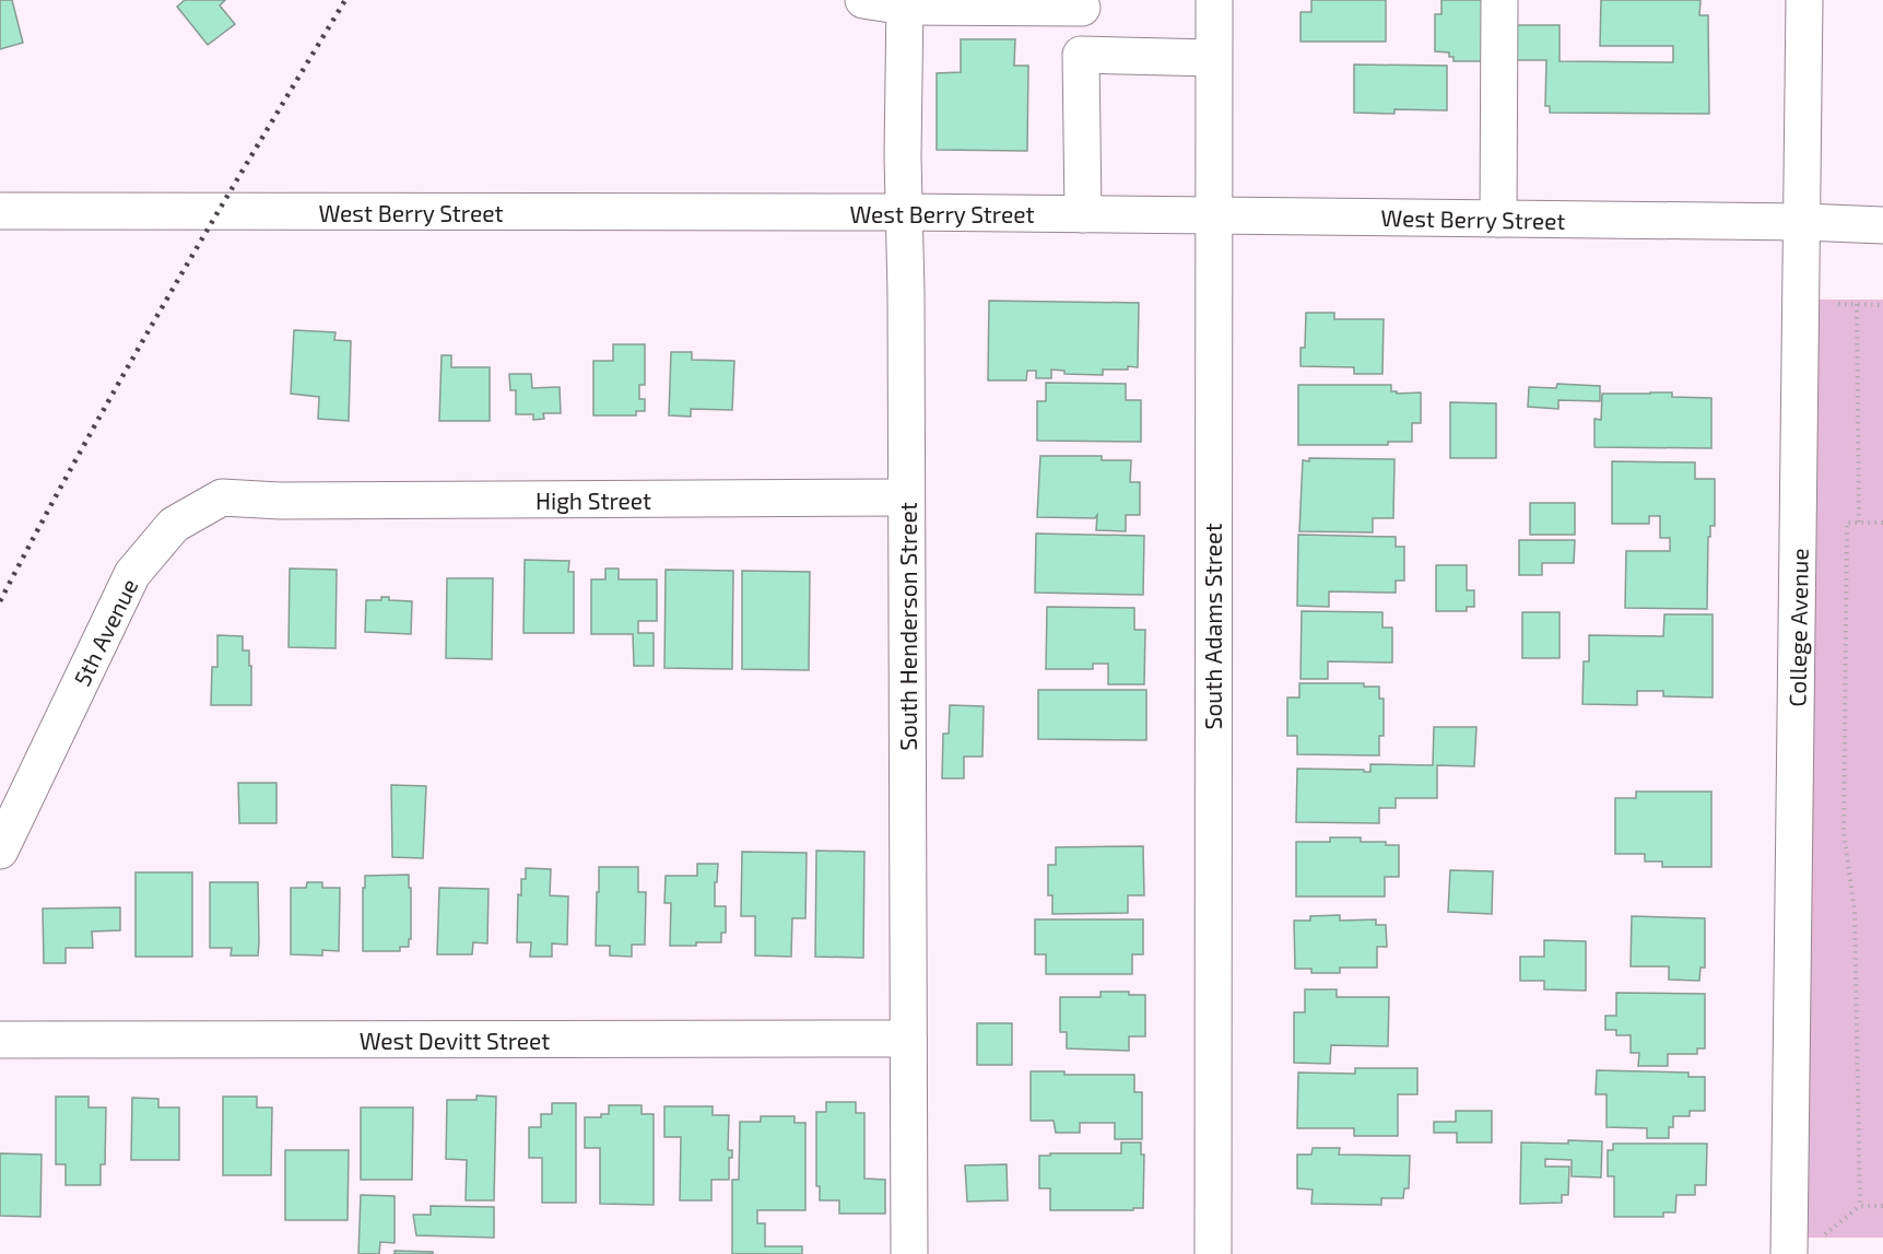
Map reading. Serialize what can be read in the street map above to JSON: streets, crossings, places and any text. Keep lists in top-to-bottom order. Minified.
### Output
{"streets":{"street":["West Berry Street","High Street","South Henderson Street","South Adams Street","College Avenue","5th Avenue","West Devitt Street"]},"crossings":[["West Berry Street","South Henderson Street"],["West Berry Street","South Adams Street"],["West Berry Street","College Avenue"],["High Street","South Henderson Street"],["High Street","5th Avenue"],["South Henderson Street","West Devitt Street"]]}
